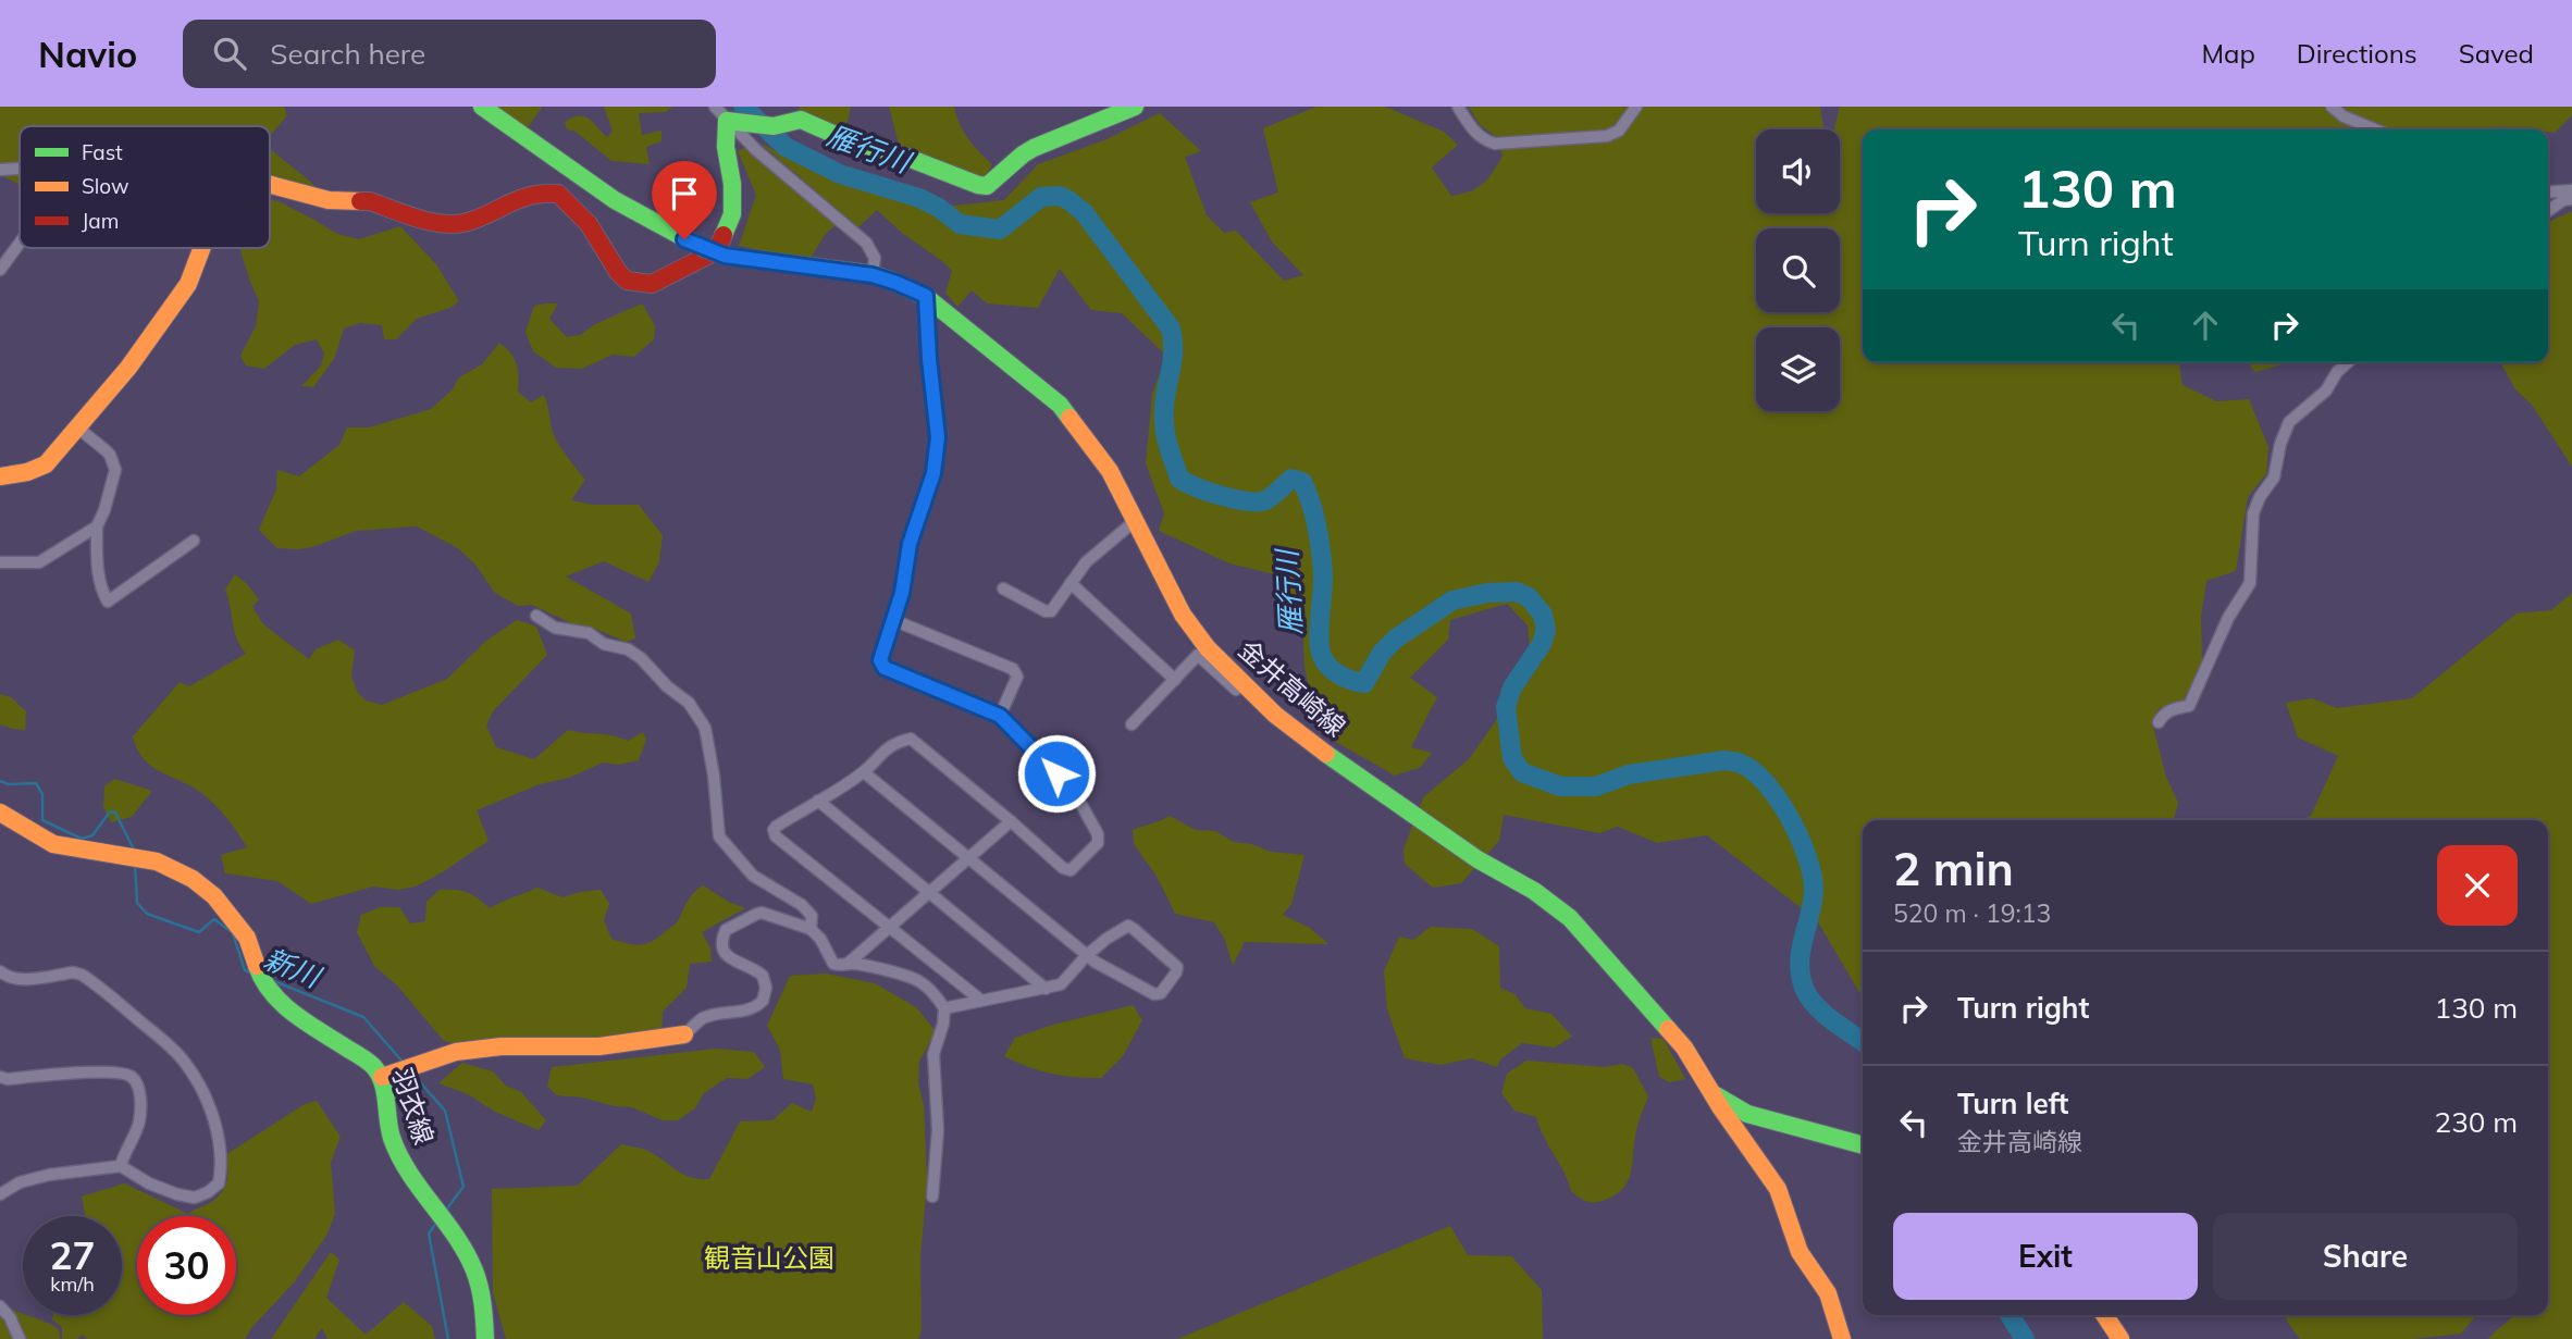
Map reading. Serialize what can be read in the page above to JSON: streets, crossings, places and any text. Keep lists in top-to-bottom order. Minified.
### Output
{"streets":{"street":["金井高崎線","羽衣線"]},"water":["雁行川","新川"],"parks":["観音山公園"],"legend":["Fast","Slow","Jam"],"page":{"header":"Navio","search":"Search here","nav":["Map","Directions","Saved"],"turn":["130 m","Turn right"],"heading":["2 min","520 m · 19:13"],"list":[{"name":"Turn right","value":"130 m"},{"name":"Turn left","note":"金井高崎線","value":"230 m"}],"buttons":["Exit","Share"],"speed":"27 km/h","limit":"30"}}
